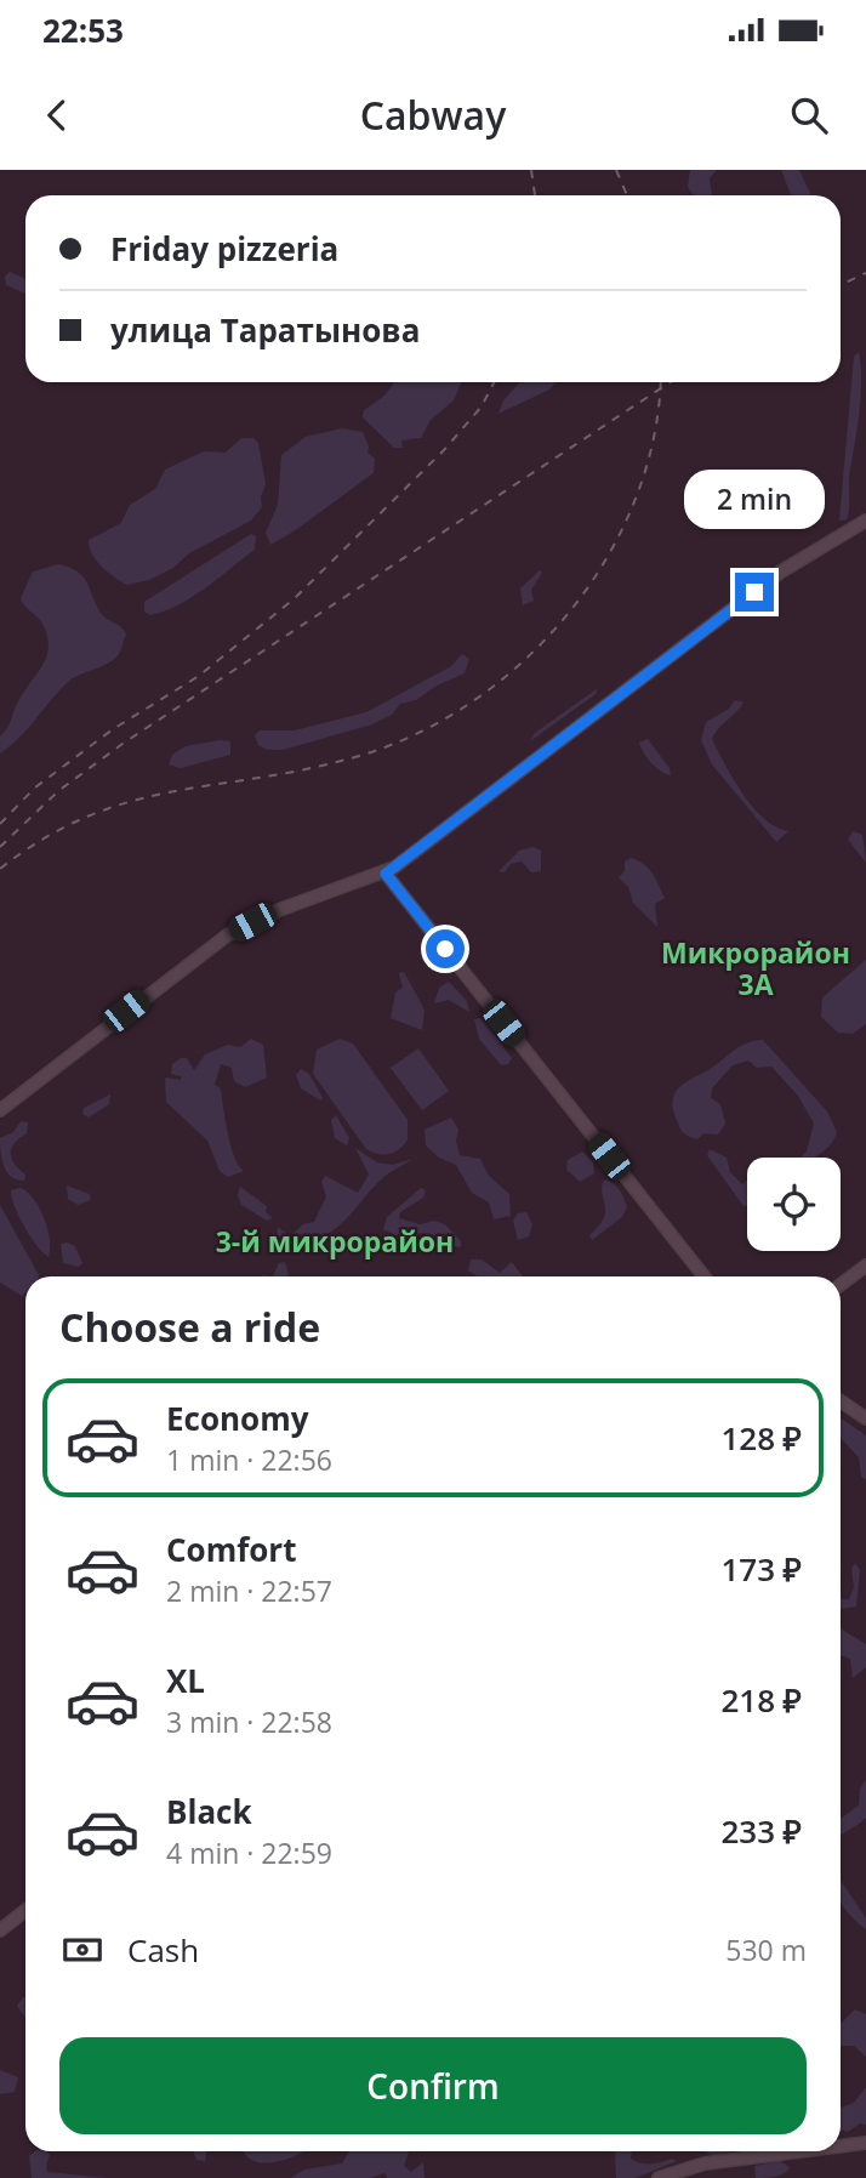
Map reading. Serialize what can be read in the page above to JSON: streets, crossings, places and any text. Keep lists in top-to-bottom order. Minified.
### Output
{"districts":["Микрорайон 3А","3-й микрорайон"],"page":{"status":"22:53","header":"Cabway","banner":["Friday pizzeria","улица Таратынова"],"bubble":"2 min","heading":"Choose a ride","list":[{"name":"Economy","note":"1 min · 22:56","value":"128 ₽"},{"name":"Comfort","note":"2 min · 22:57","value":"173 ₽"},{"name":"XL","note":"3 min · 22:58","value":"218 ₽"},{"name":"Black","note":"4 min · 22:59","value":"233 ₽"}],"pay":["Cash","530 m"],"buttons":"Confirm"}}
